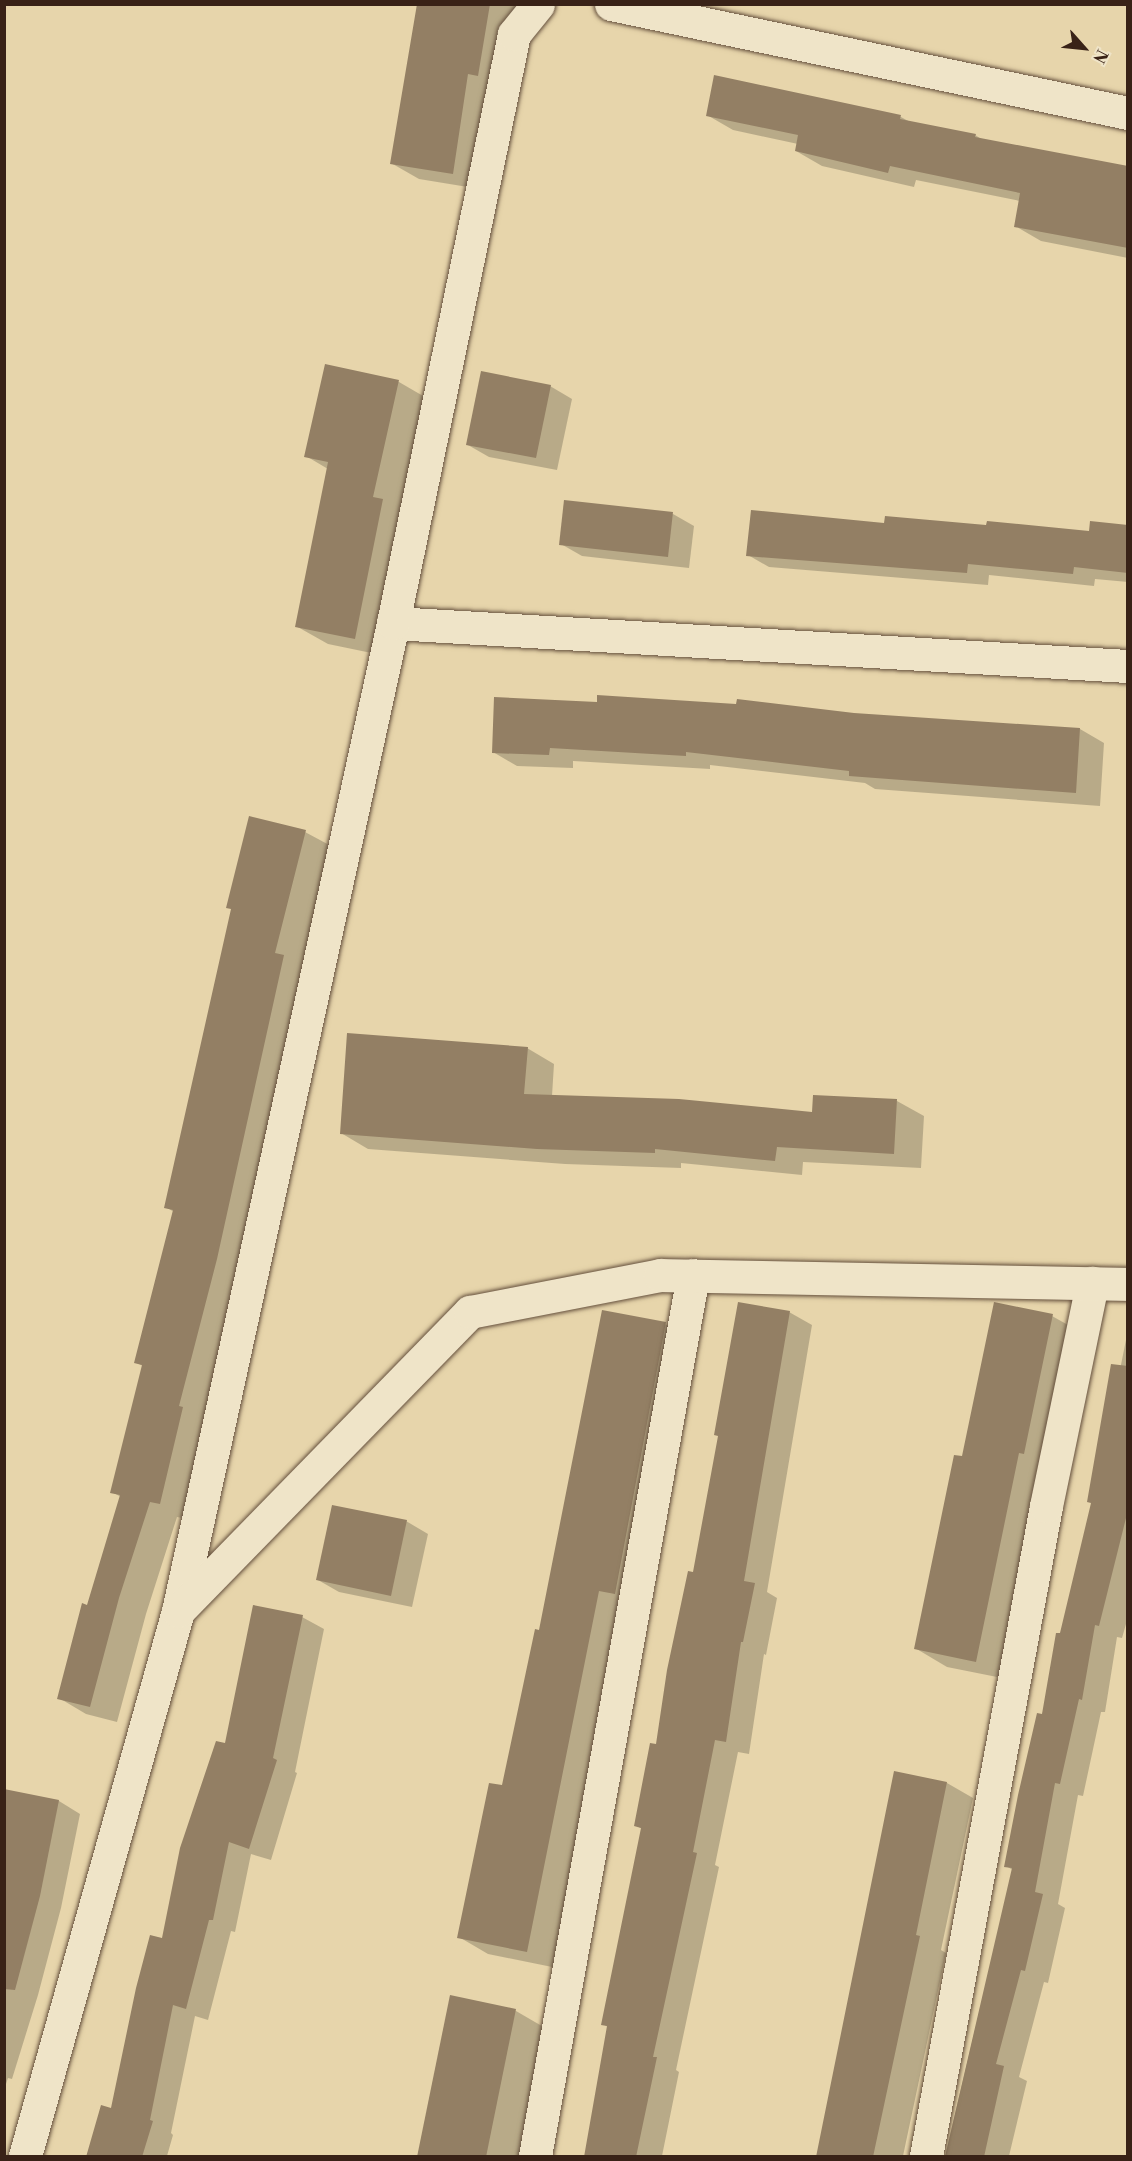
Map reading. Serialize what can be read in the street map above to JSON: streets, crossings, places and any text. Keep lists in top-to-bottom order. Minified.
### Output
{"north":"bottom right"}
